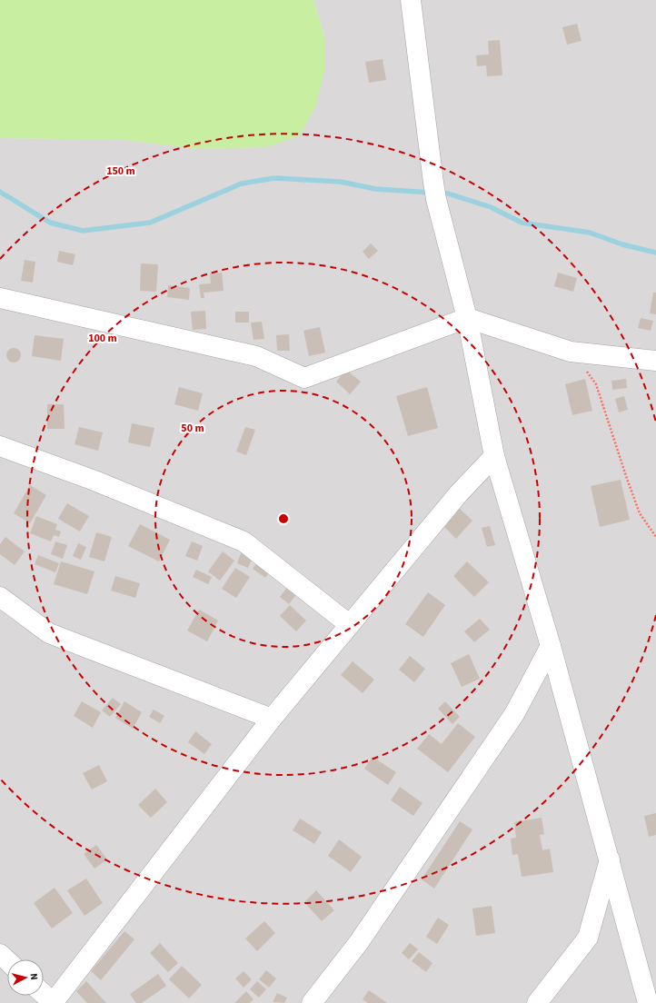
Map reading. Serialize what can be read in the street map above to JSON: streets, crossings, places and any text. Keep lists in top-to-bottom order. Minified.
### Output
{"north":"right","rings":["150 m","100 m","50 m"]}
